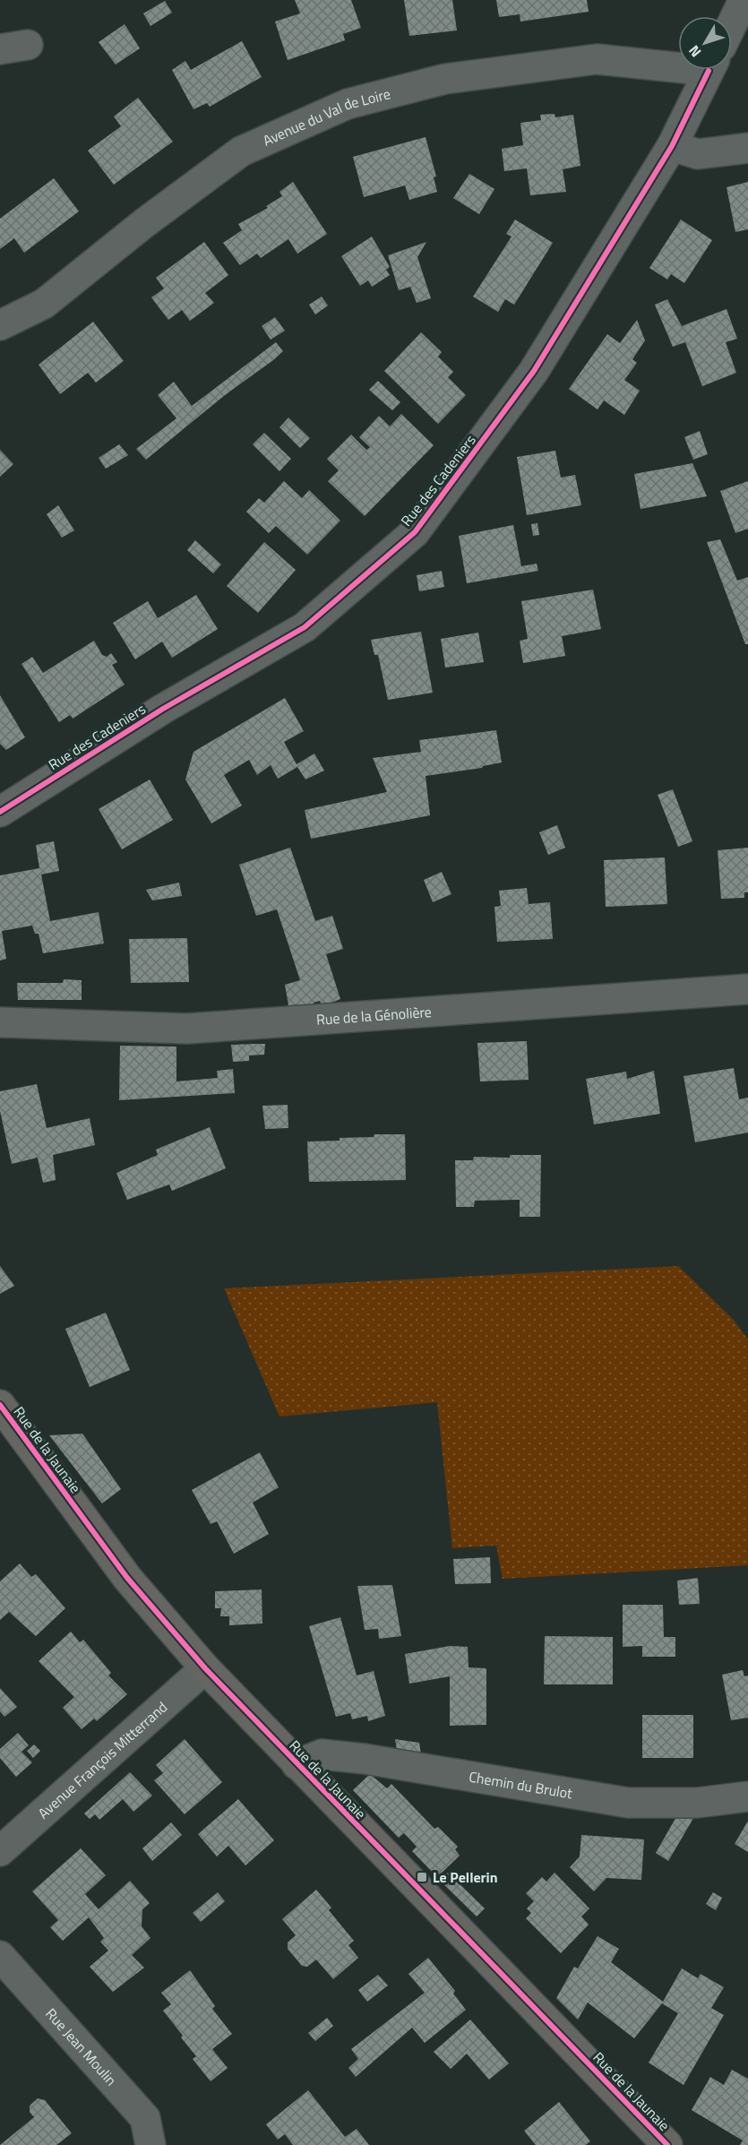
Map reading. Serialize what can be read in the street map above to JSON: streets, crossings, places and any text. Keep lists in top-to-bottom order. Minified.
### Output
{"streets":{"main road":["Rue de la Jaunaie"],"street":["Avenue du Val de Loire","Rue des Cadeniers","Rue de la Génolière","Avenue François Mitterrand","Chemin du Brulot","Rue Jean Moulin"]},"crossings":[["Rue de la Jaunaie","Avenue François Mitterrand"],["Rue de la Jaunaie","Chemin du Brulot"]],"places":{"transit":["Le Pellerin"]},"north":"bottom left"}
